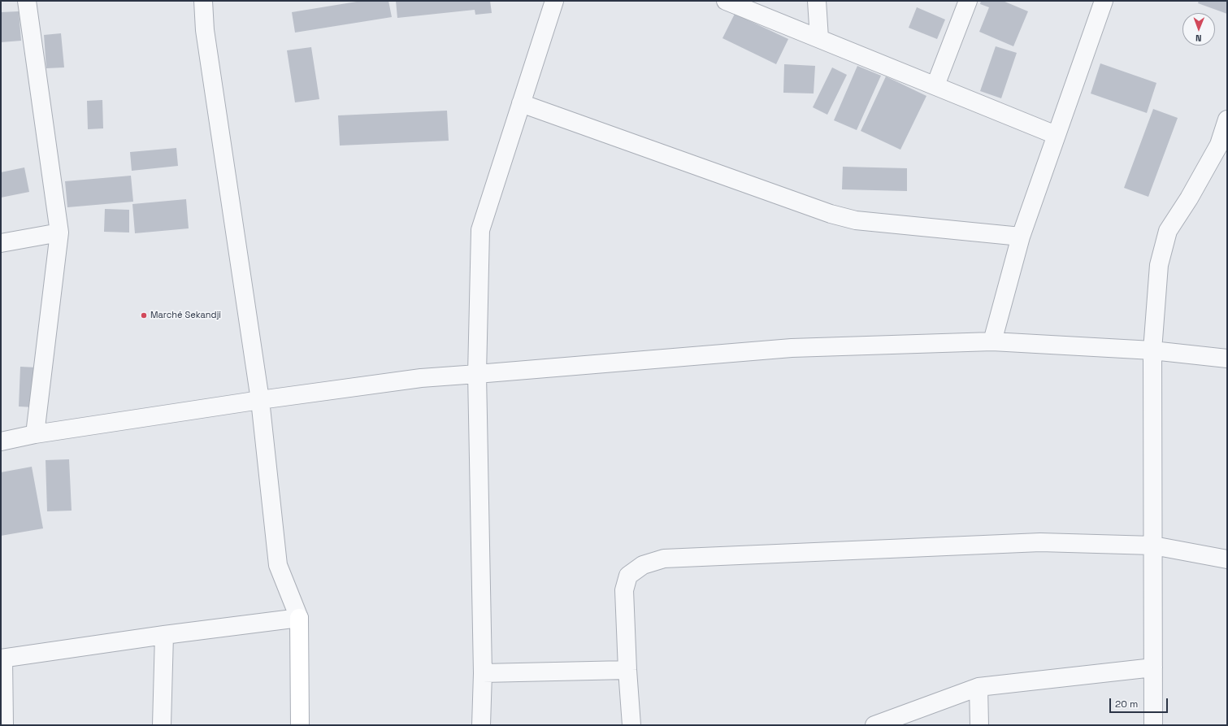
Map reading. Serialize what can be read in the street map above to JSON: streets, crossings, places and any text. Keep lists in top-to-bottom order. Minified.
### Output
{"places":["Marché Sekandji"],"scale_bar":"20 m","north":"bottom"}
